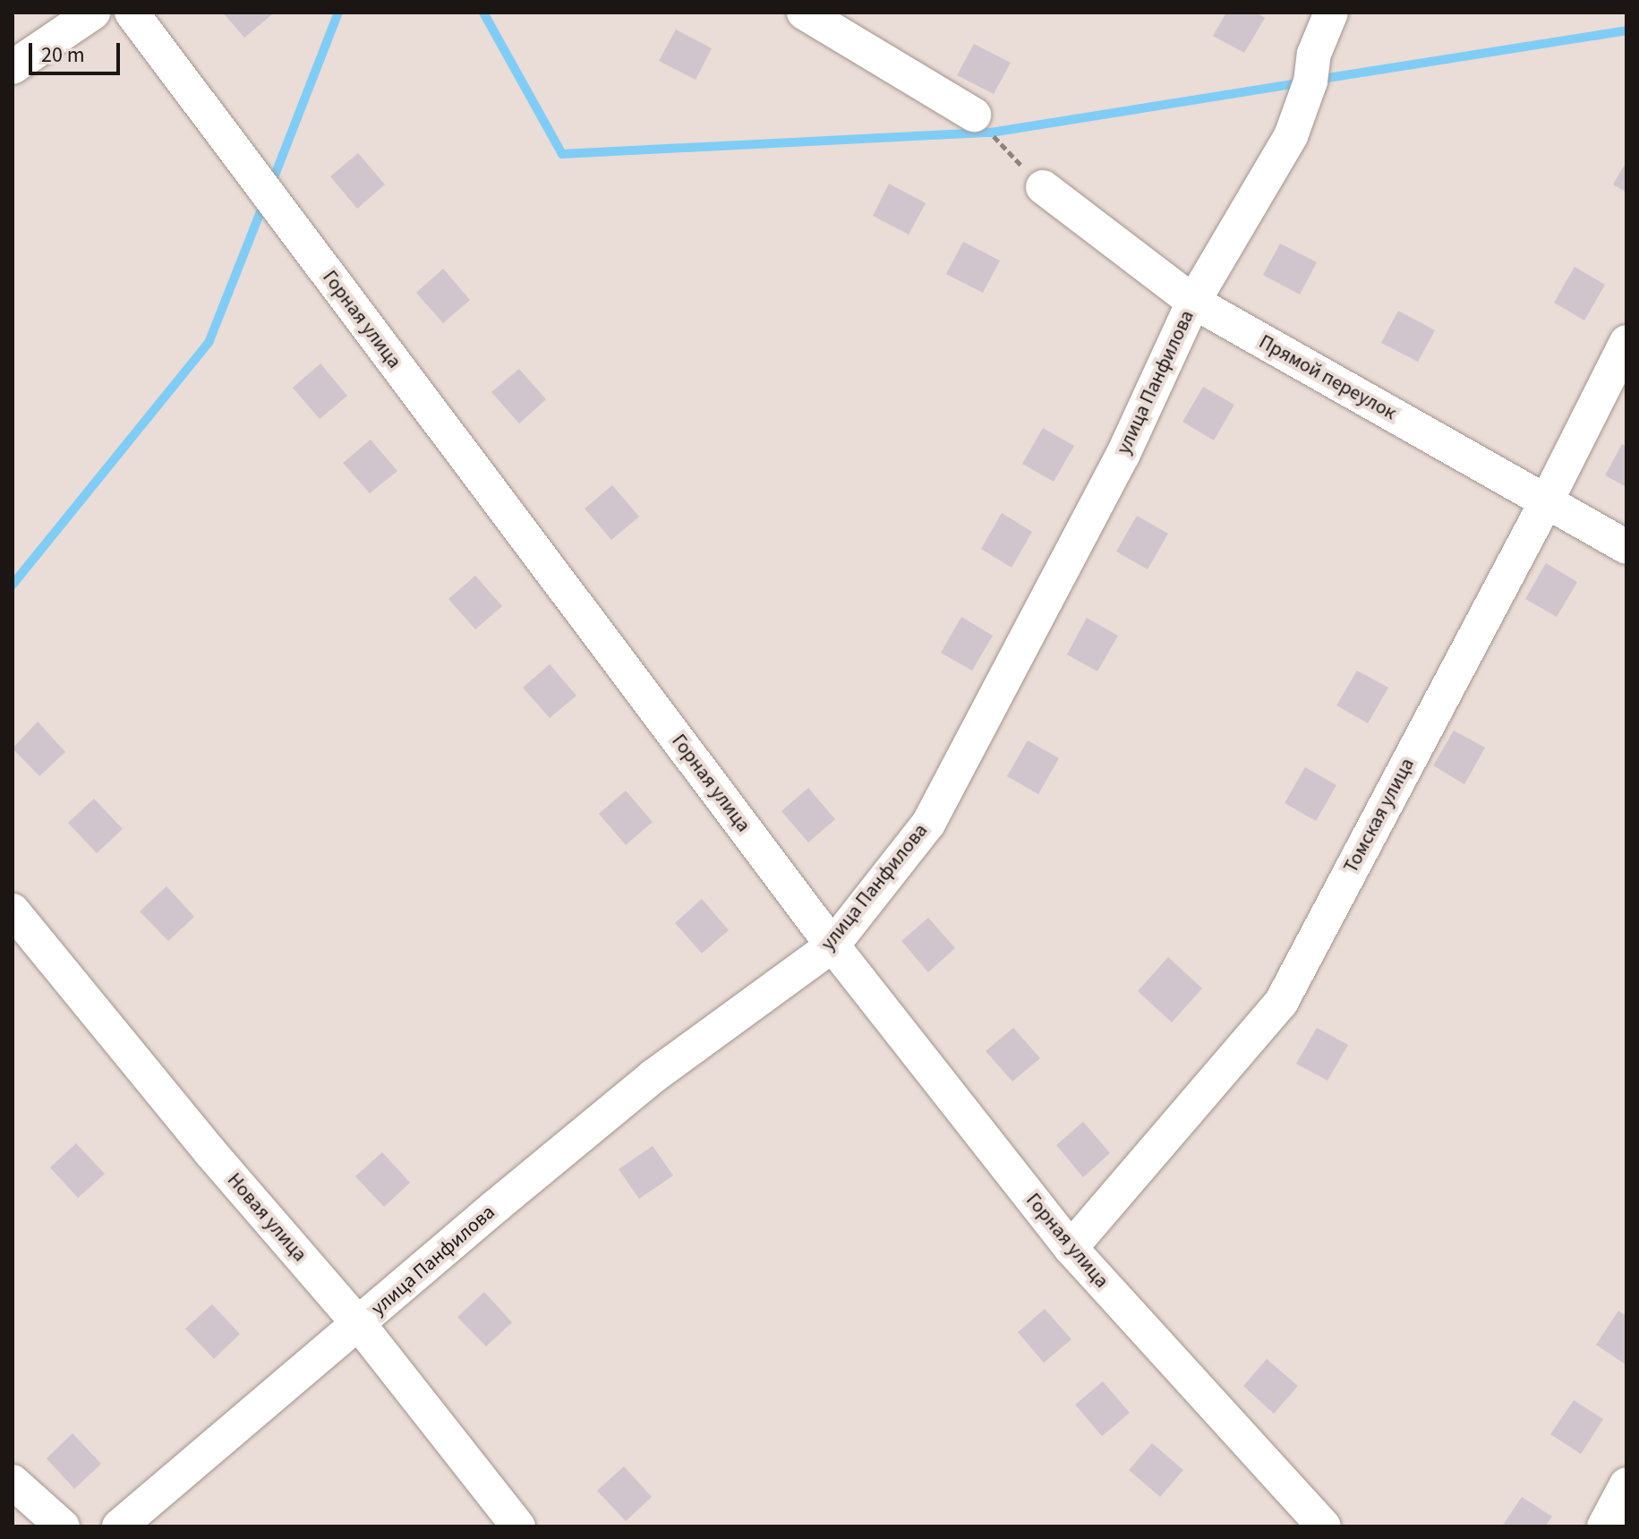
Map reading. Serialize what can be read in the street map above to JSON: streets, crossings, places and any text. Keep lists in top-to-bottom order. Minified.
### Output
{"streets":{"street":["Горная улица","Прямой переулок","улица Панфилова","Томская улица","Новая улица"]},"crossings":[["Горная улица","улица Панфилова"],["Горная улица","Томская улица"],["Прямой переулок","улица Панфилова"],["Прямой переулок","Томская улица"],["улица Панфилова","Новая улица"]],"scale_bar":"20 m"}
